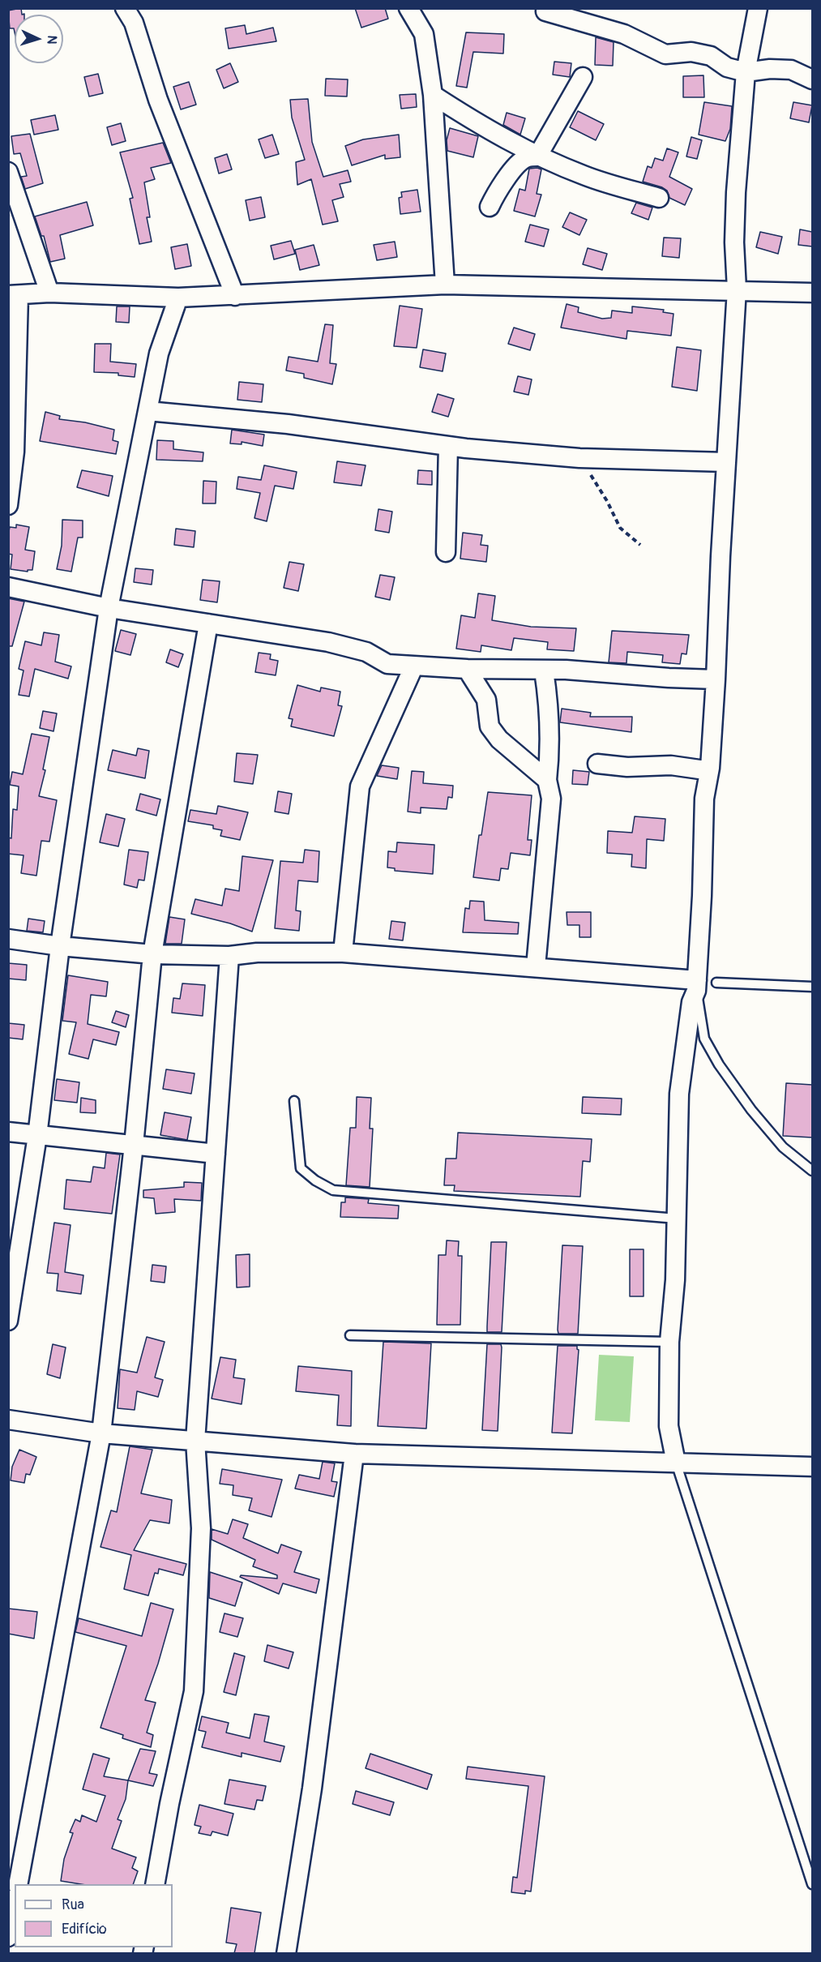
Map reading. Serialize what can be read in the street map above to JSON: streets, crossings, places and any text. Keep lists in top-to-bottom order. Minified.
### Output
{"legend":["Rua","Edifício"],"north":"right"}
